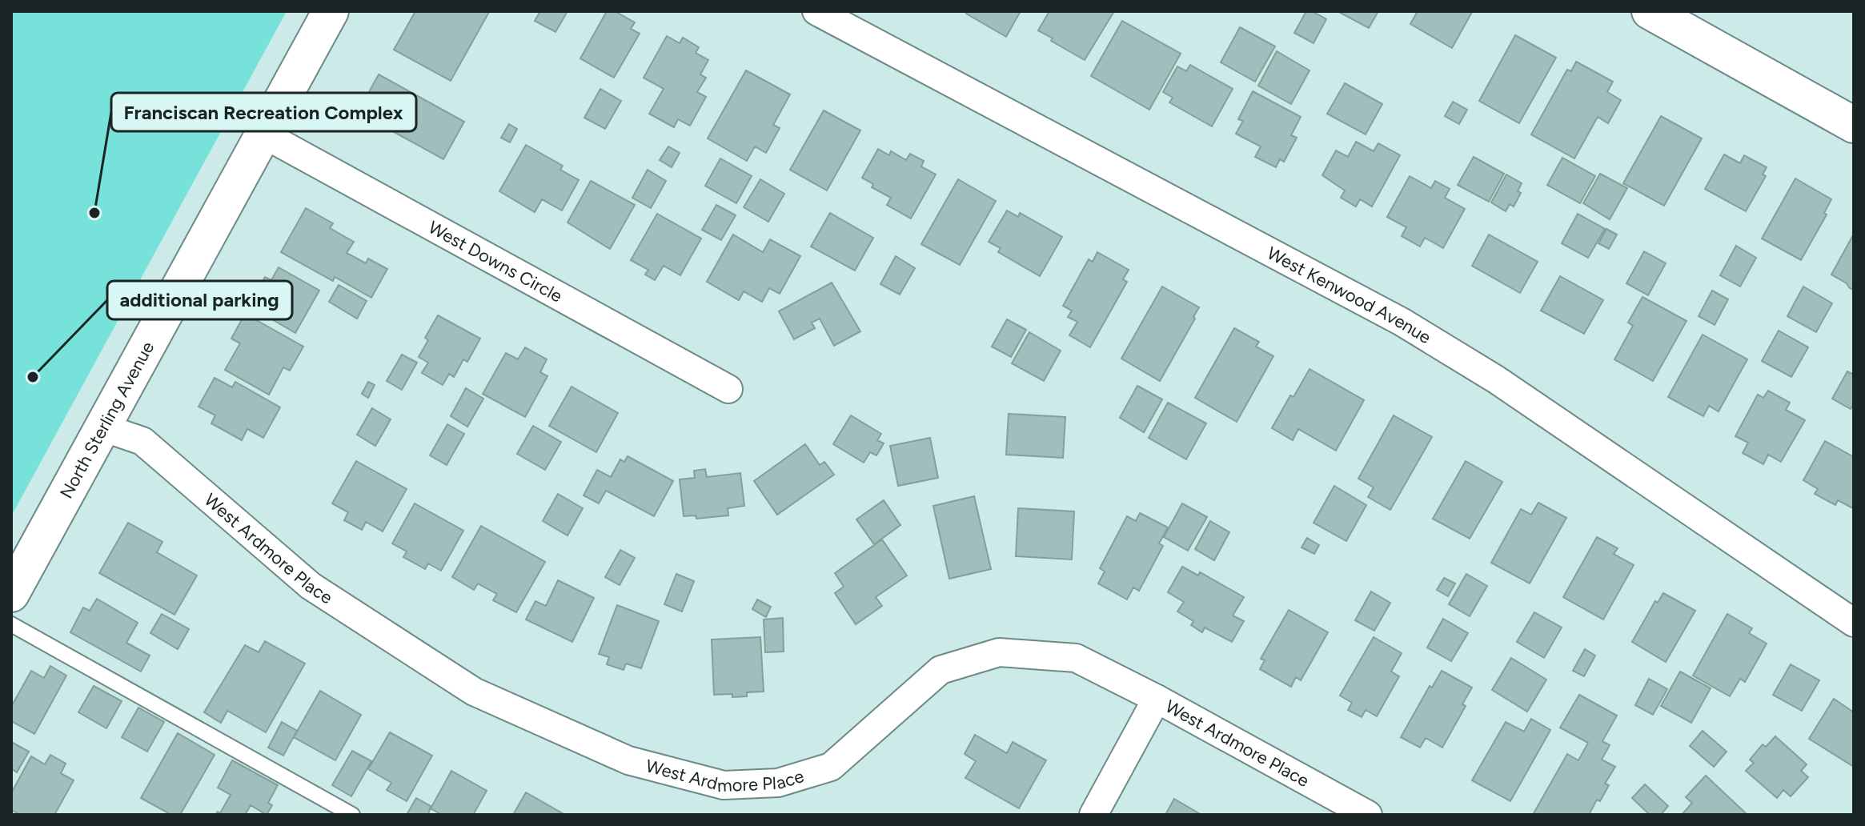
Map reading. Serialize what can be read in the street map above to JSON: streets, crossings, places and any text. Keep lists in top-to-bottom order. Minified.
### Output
{"streets":{"street":["West Downs Circle","West Kenwood Avenue","North Sterling Avenue","West Ardmore Place"]},"crossings":[["West Downs Circle","North Sterling Avenue"],["North Sterling Avenue","West Ardmore Place"]],"places":["Franciscan Recreation Complex","additional parking"]}
